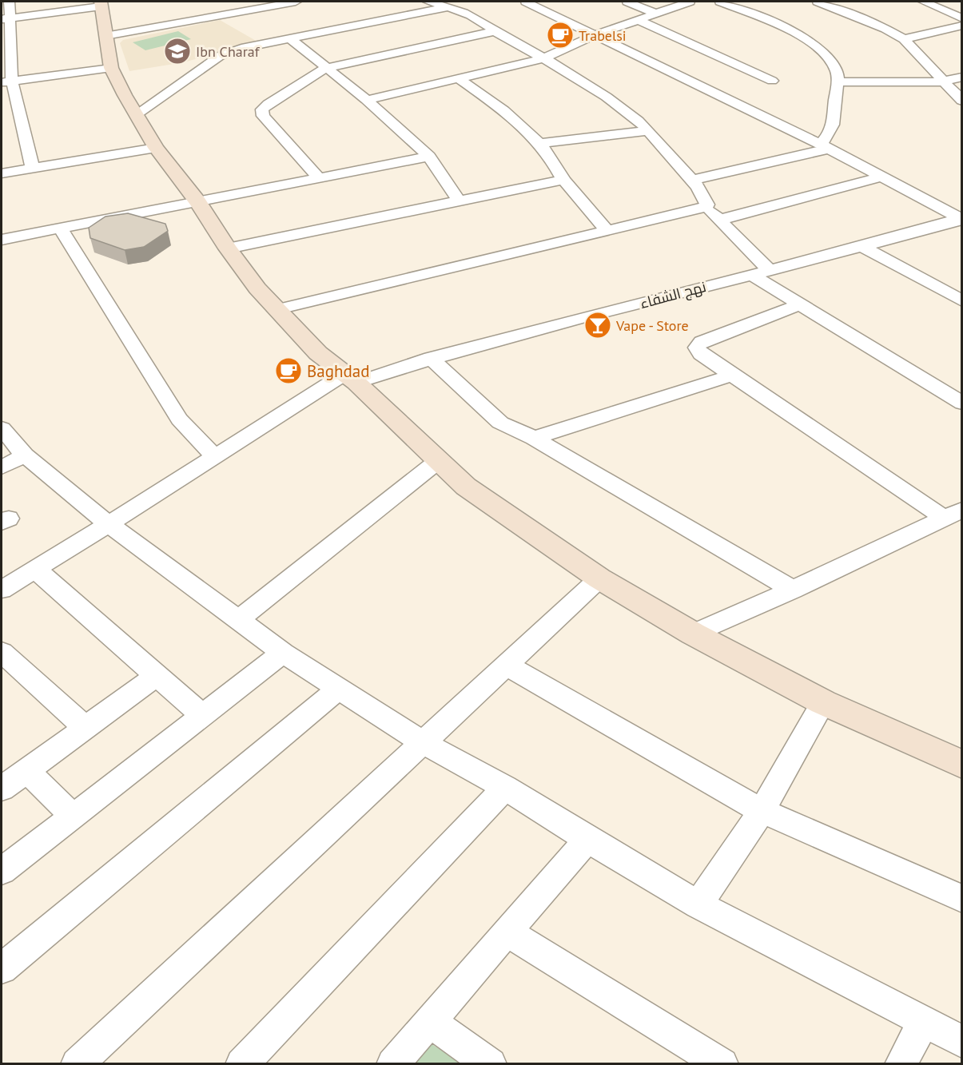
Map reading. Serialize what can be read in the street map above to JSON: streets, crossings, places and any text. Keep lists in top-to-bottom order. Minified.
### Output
{"streets":{"street":["نهج الشفاء"]},"places":{"cafe":["Trabelsi","Baghdad"],"school or university":["Ibn Charaf"],"bar":["Vape - Store"]}}
